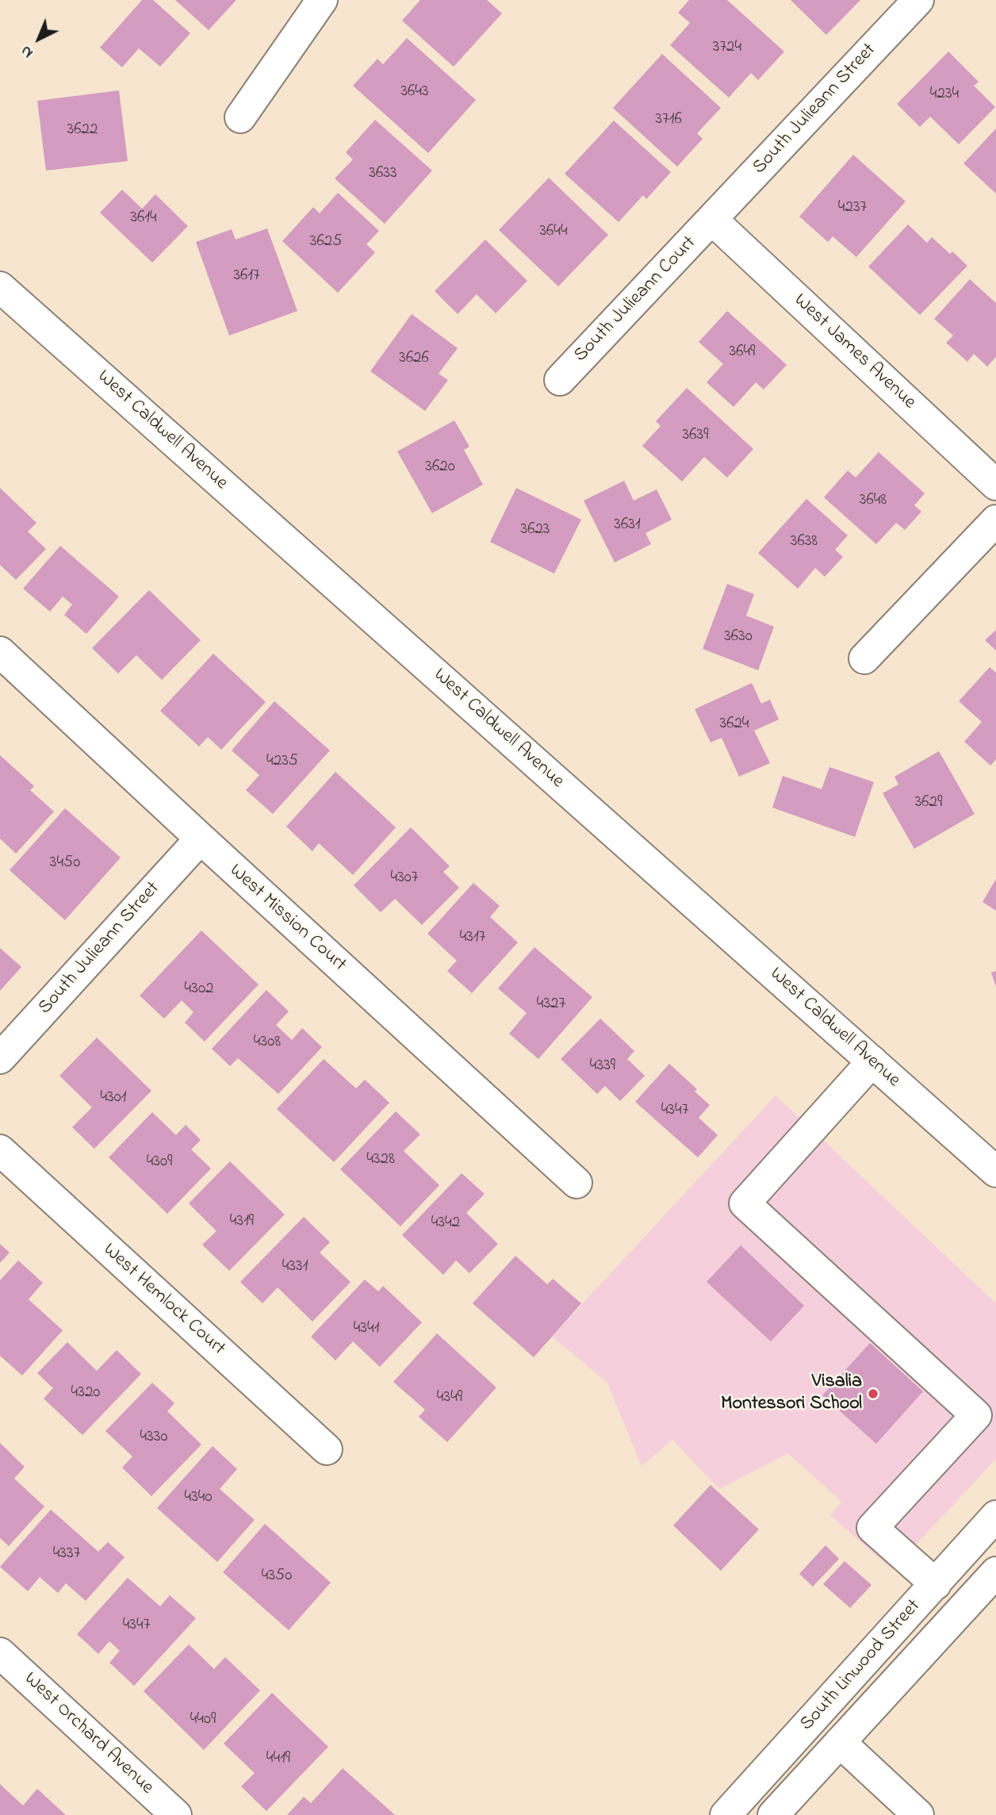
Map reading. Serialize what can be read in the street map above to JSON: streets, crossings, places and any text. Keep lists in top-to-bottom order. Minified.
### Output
{"streets":{"street":["South Julieann Street","South Julieann Court","West James Avenue","West Caldwell Avenue","West Mission Court","West Hemlock Court","South Linwood Street","West Orchard Avenue"]},"crossings":[["South Julieann Street","South Julieann Court"],["South Julieann Street","West James Avenue"],["South Julieann Street","West Mission Court"],["South Julieann Court","West James Avenue"]],"places":["Visalia Montessori School"],"house_numbers":["3724","3643","4234","3716","3622","3633","4237","3614","3644","3625","3617","3649","3626","3639","3620","3648","3631","3623","3638","3630","3624","4235","3629","3450","4307","4317","4302","4327","4308","4339","4301","4347","4328","4309","4319","4342","4331","4341","4320","4349","4330","4340","4337","4350","4347","4409","4419"],"north":"bottom left"}
